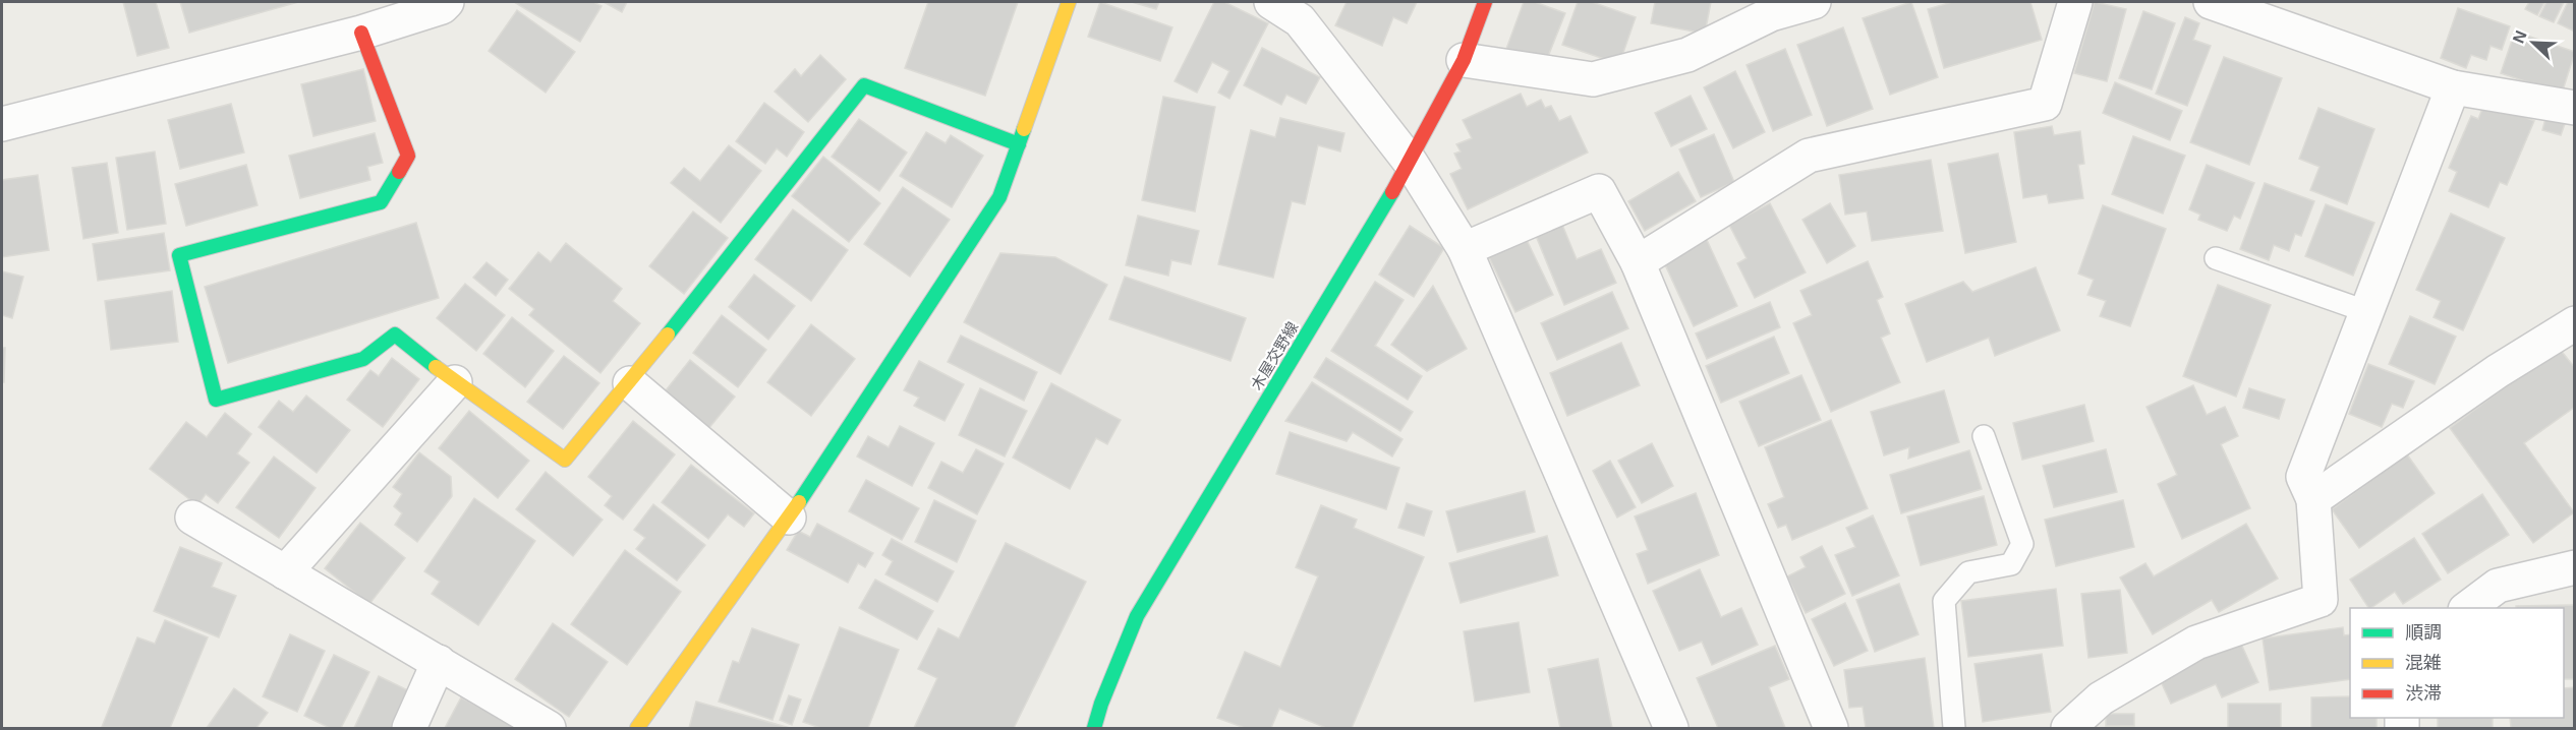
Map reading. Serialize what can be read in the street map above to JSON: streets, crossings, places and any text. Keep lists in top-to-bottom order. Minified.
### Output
{"streets":{"street":["木屋交野線"]},"legend":["順調","混雑","渋滞"],"north":"top left"}
